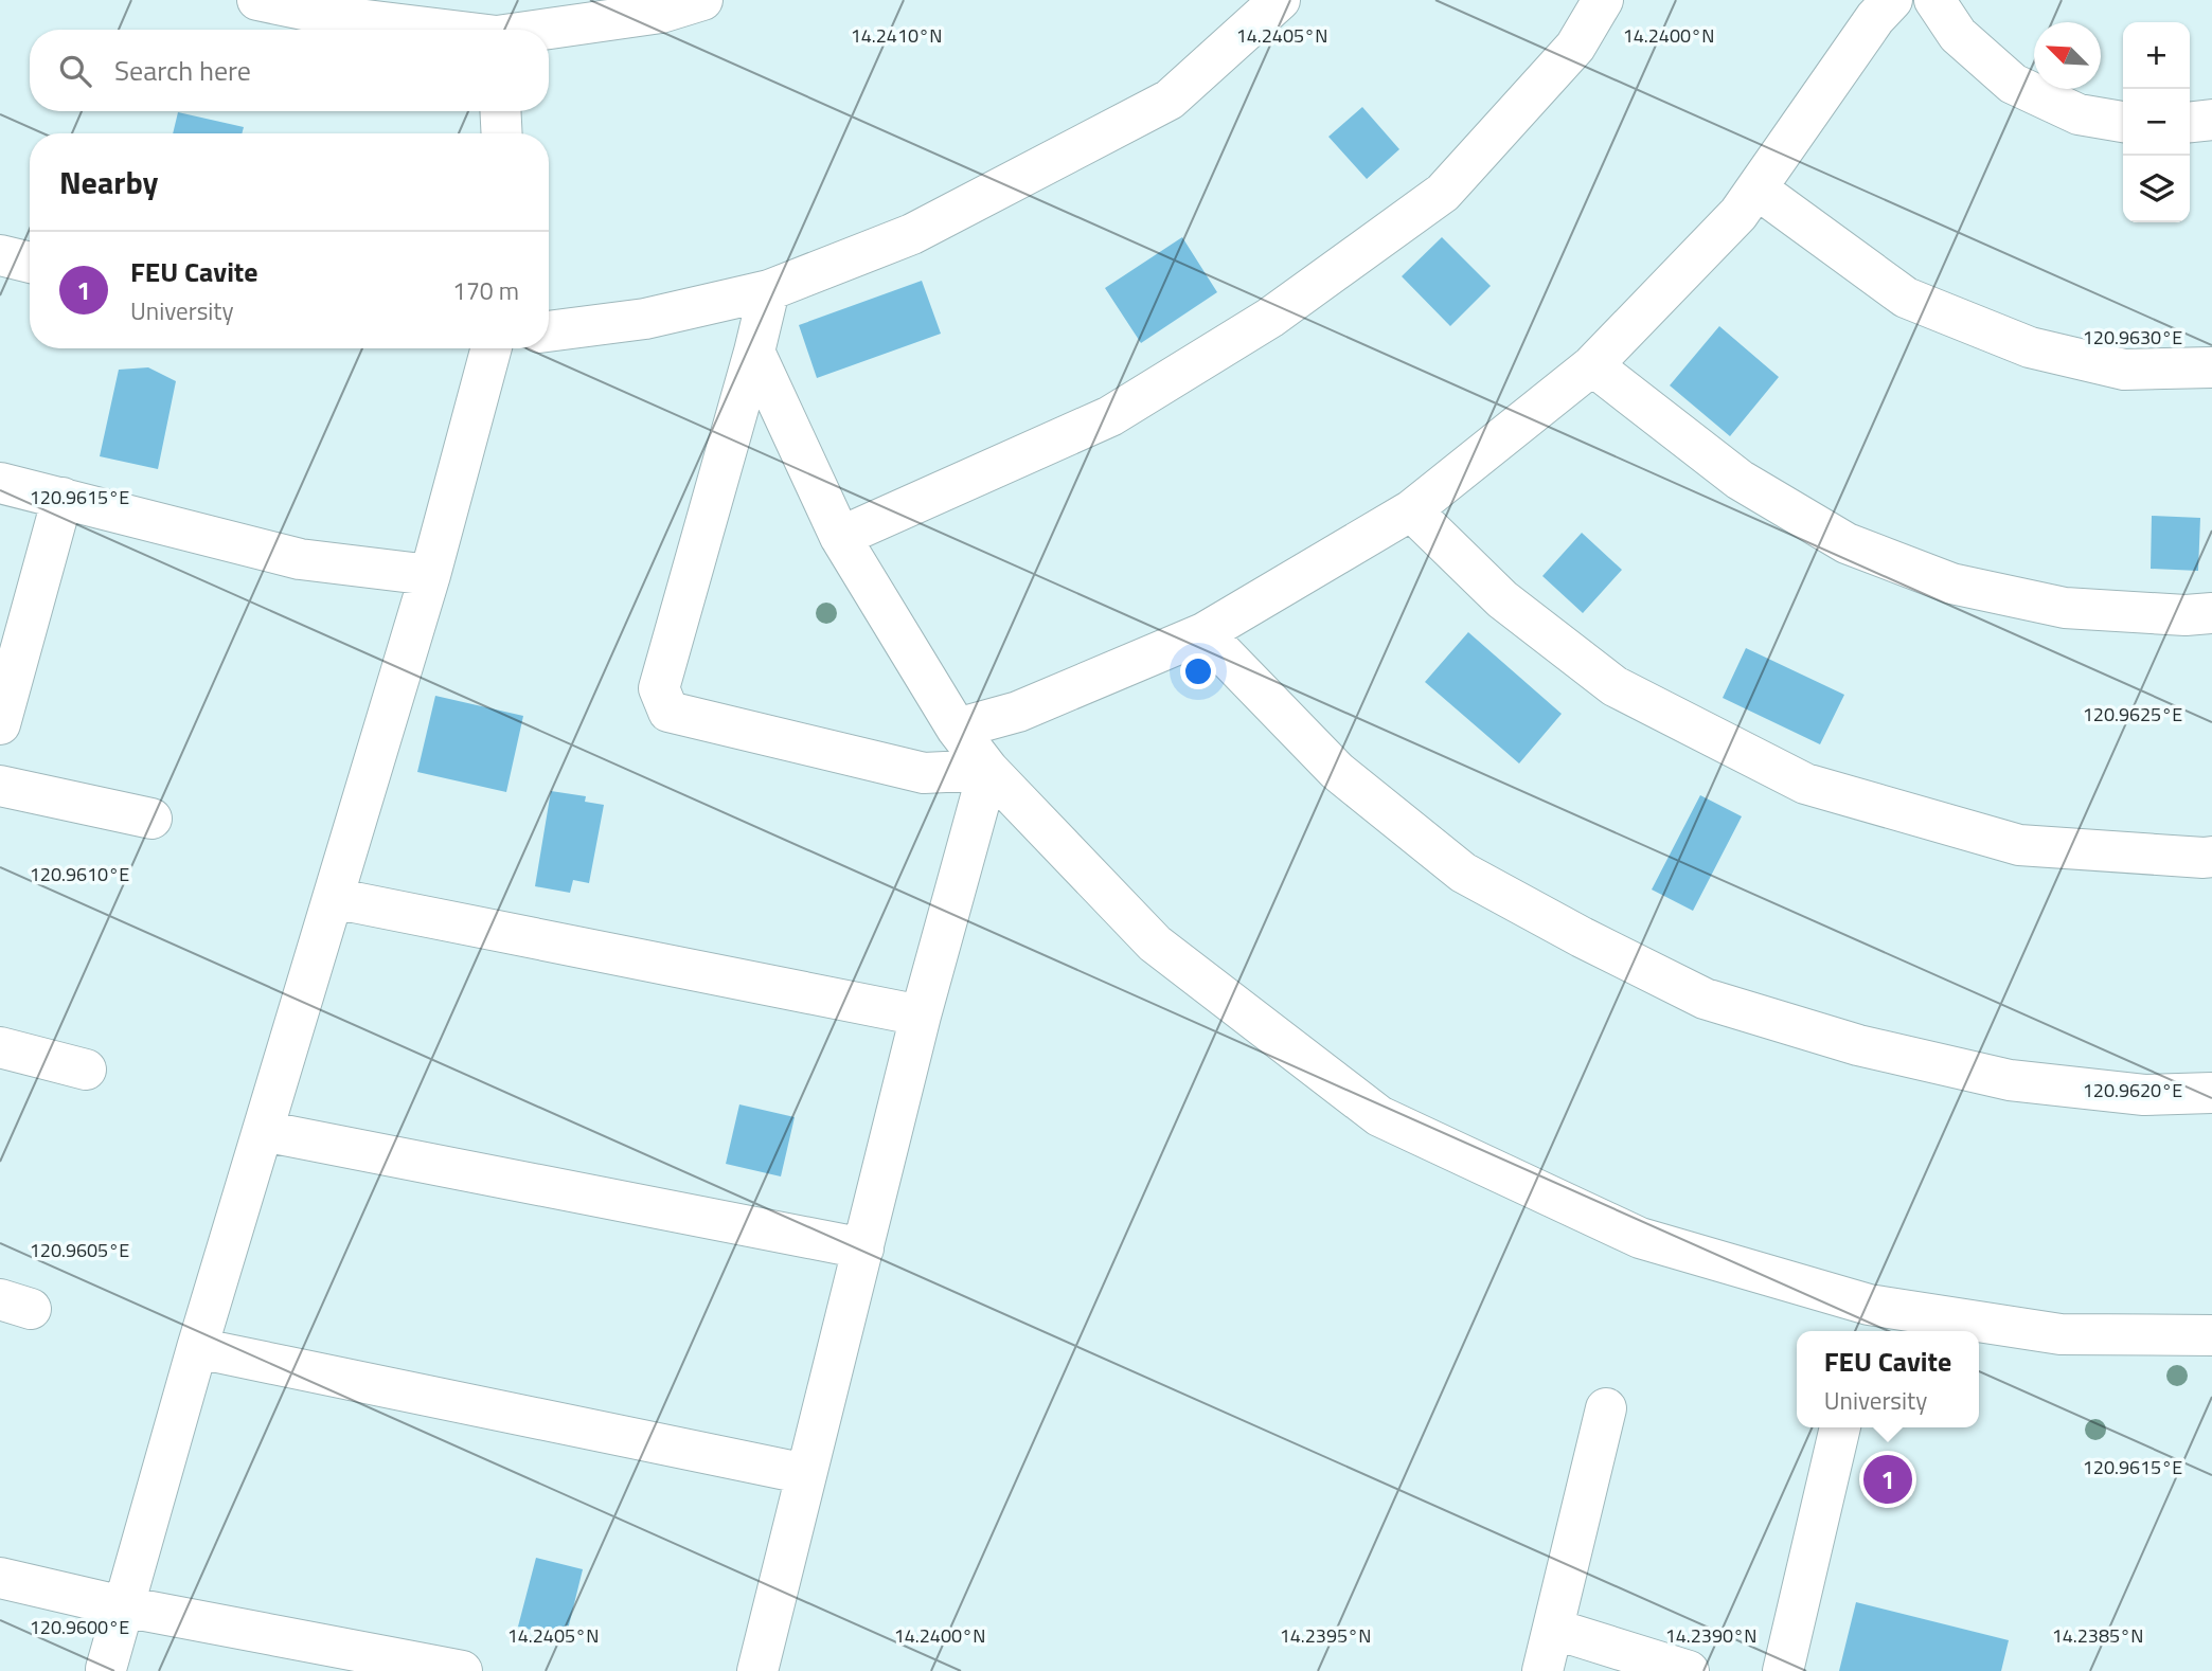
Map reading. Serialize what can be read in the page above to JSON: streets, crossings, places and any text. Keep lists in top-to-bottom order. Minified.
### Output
{"north":"top left","page":{"map_buttons":["+","−"],"search":"Search here","heading":"Nearby","list":[{"mark":"1","name":"FEU Cavite","note":"University","value":"170 m"}],"popup":["FEU Cavite","University"],"pins":"1"},"coordinates":["14.2410°N","14.2405°N","14.2400°N","120.9630°E","120.9615°E","120.9625°E","120.9610°E","120.9620°E","120.9605°E","120.9600°E","14.2395°N","14.2390°N","14.2385°N"]}
